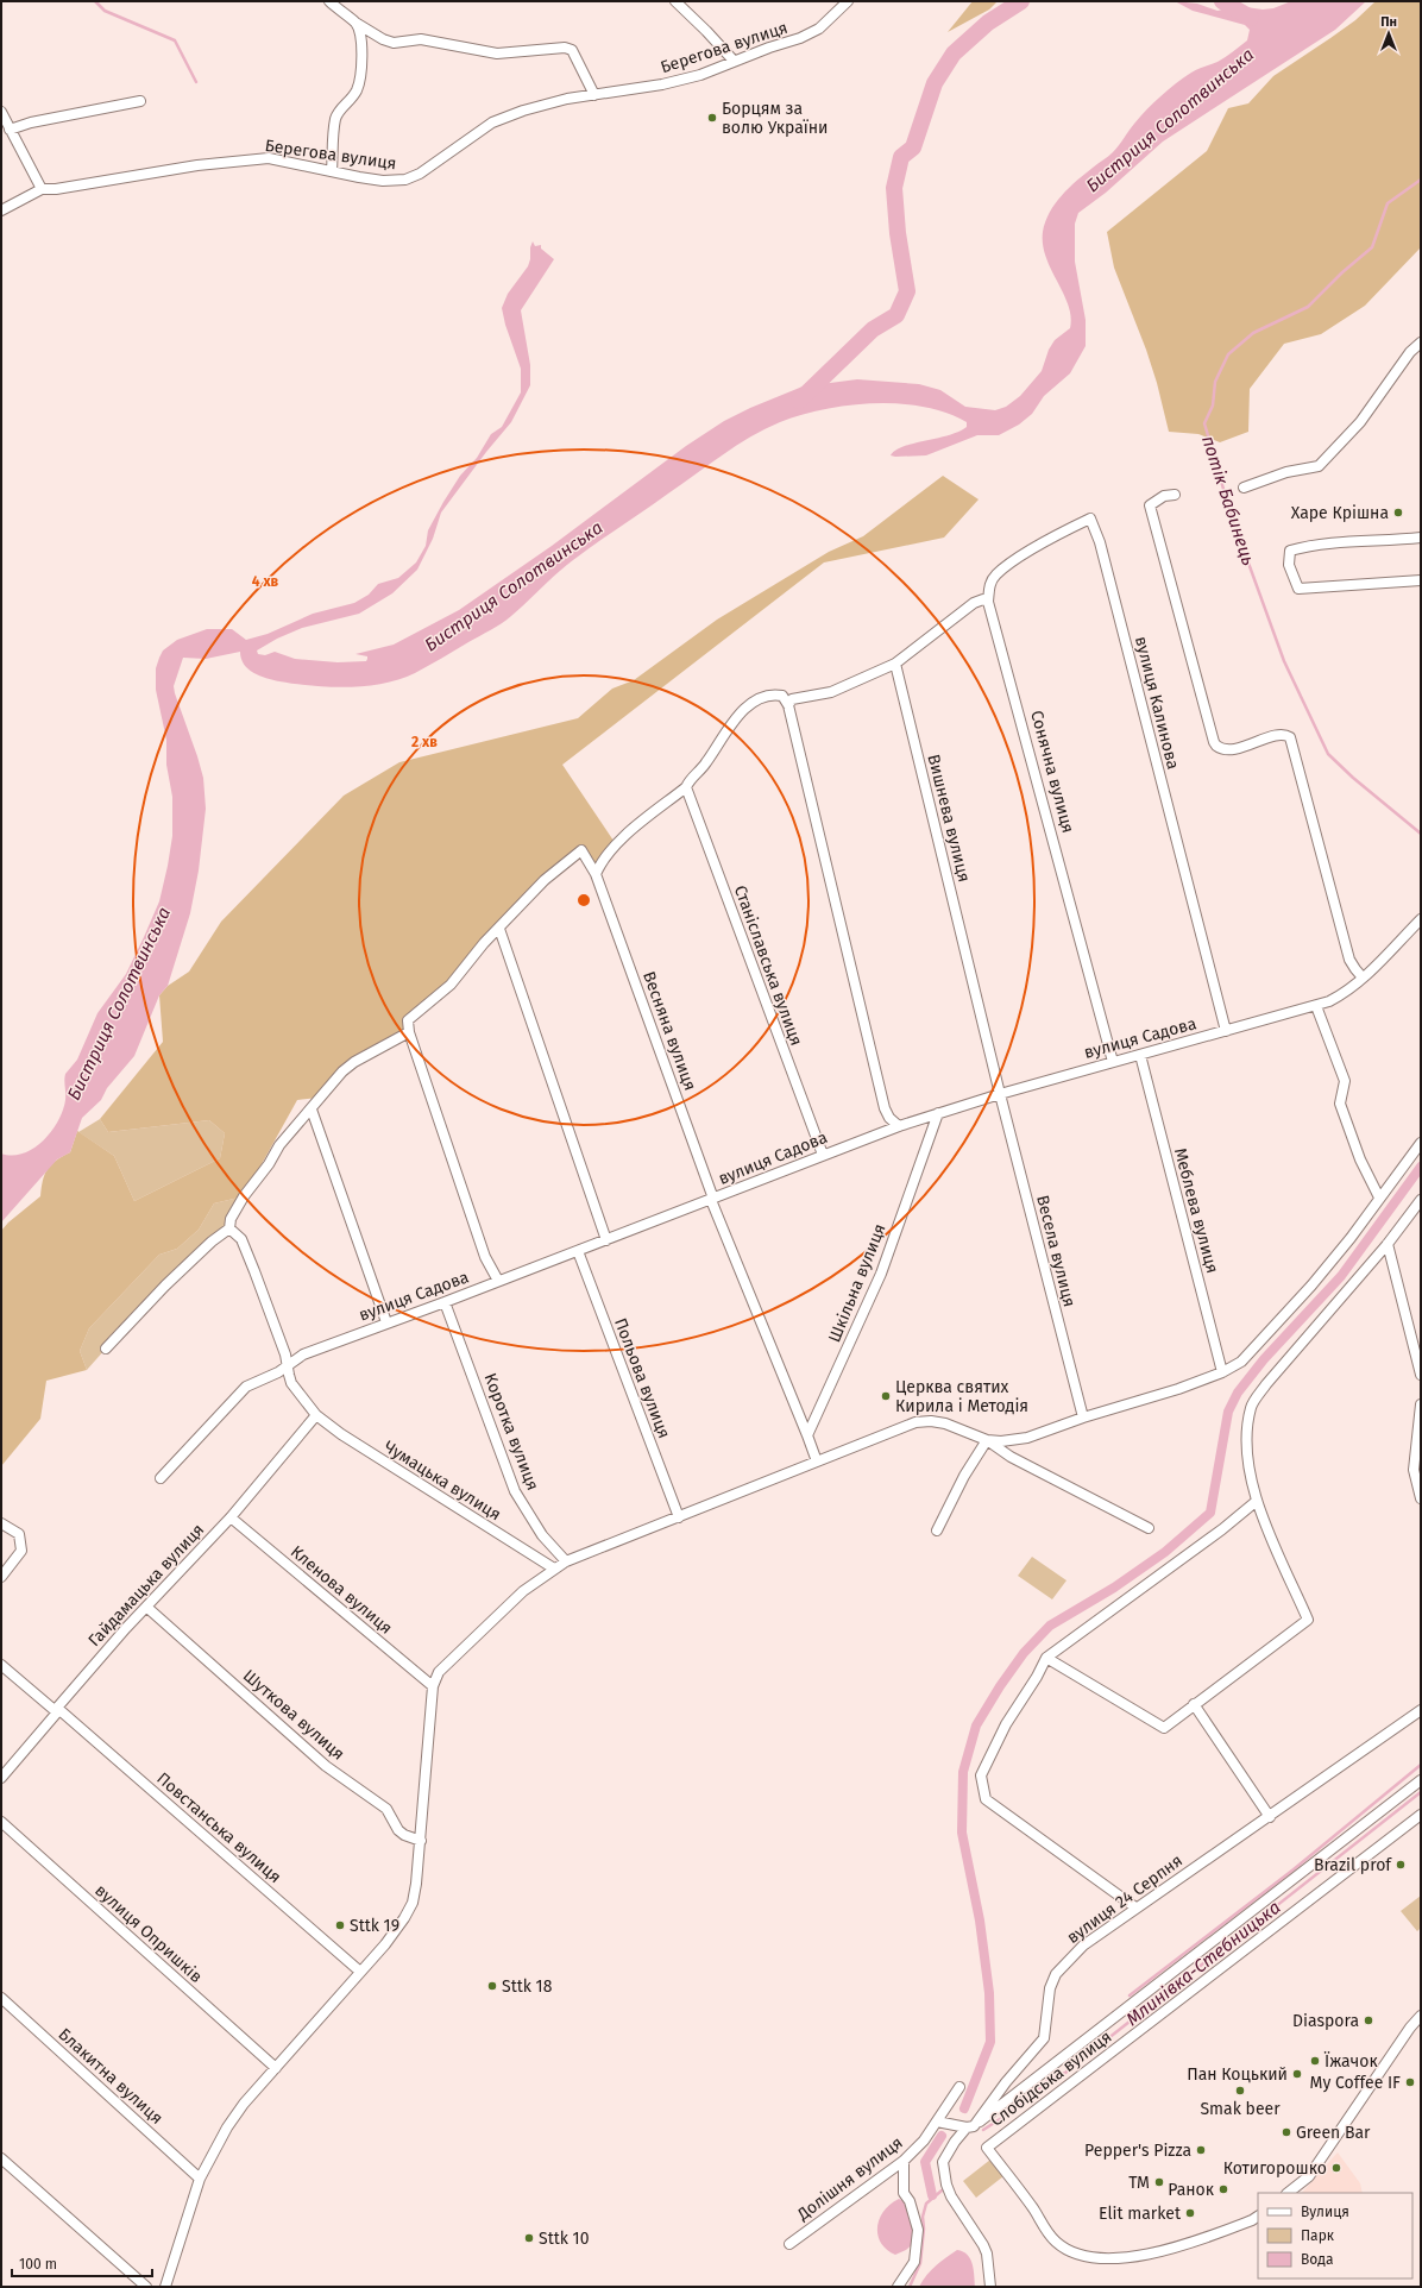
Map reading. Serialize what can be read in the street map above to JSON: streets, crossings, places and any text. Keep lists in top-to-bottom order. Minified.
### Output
{"streets":{"street":["Берегова вулиця","вулиця Калинова","Сонячна вулиця","Вишнева вулиця","Станіславська вулиця","Весняна вулиця","вулиця Садова","Меблева вулиця","Весела вулиця","Шкільна вулиця","Польова вулиця","Коротка вулиця","Чумацька вулиця","Гайдамацька вулиця","Кленова вулиця","Шуткова вулиця","Повстанська вулиця","вулиця 24 Серпня","вулиця Опришків","Блакитна вулиця","Слобідська вулиця","Долішня вулиця"]},"crossings":[["вулиця Калинова","Сонячна вулиця"],["вулиця Калинова","вулиця Садова"],["Сонячна вулиця","вулиця Садова"],["Вишнева вулиця","вулиця Садова"],["Вишнева вулиця","Весела вулиця"],["Станіславська вулиця","вулиця Садова"],["Весняна вулиця","вулиця Садова"],["Весняна вулиця","Шкільна вулиця"],["вулиця Садова","Меблева вулиця"],["вулиця Садова","Весела вулиця"],["вулиця Садова","Шкільна вулиця"],["вулиця Садова","Польова вулиця"],["вулиця Садова","Коротка вулиця"],["вулиця Садова","Чумацька вулиця"],["Чумацька вулиця","Гайдамацька вулиця"],["Гайдамацька вулиця","Кленова вулиця"],["Гайдамацька вулиця","Шуткова вулиця"],["Гайдамацька вулиця","Повстанська вулиця"]],"water":["Бистриця Солотвинська","потік Бабинець","Млинівка-Стебницька"],"places":["Борцям за волю України","Харе Крішна","Церква святих Кирила і Методія","Brazil prof","Sttk 19","Sttk 18","Diaspora","Їжачок","Пан Коцький","My Coffee IF","Smak beer","Green Bar","Pepper's Pizza","Котигорошко","TM","Ранок","Elit market","Sttk 10"],"legend":["Вулиця","Парк","Вода"],"scale_bar":"100 m","north":"top","rings":["4 хв","2 хв"]}
